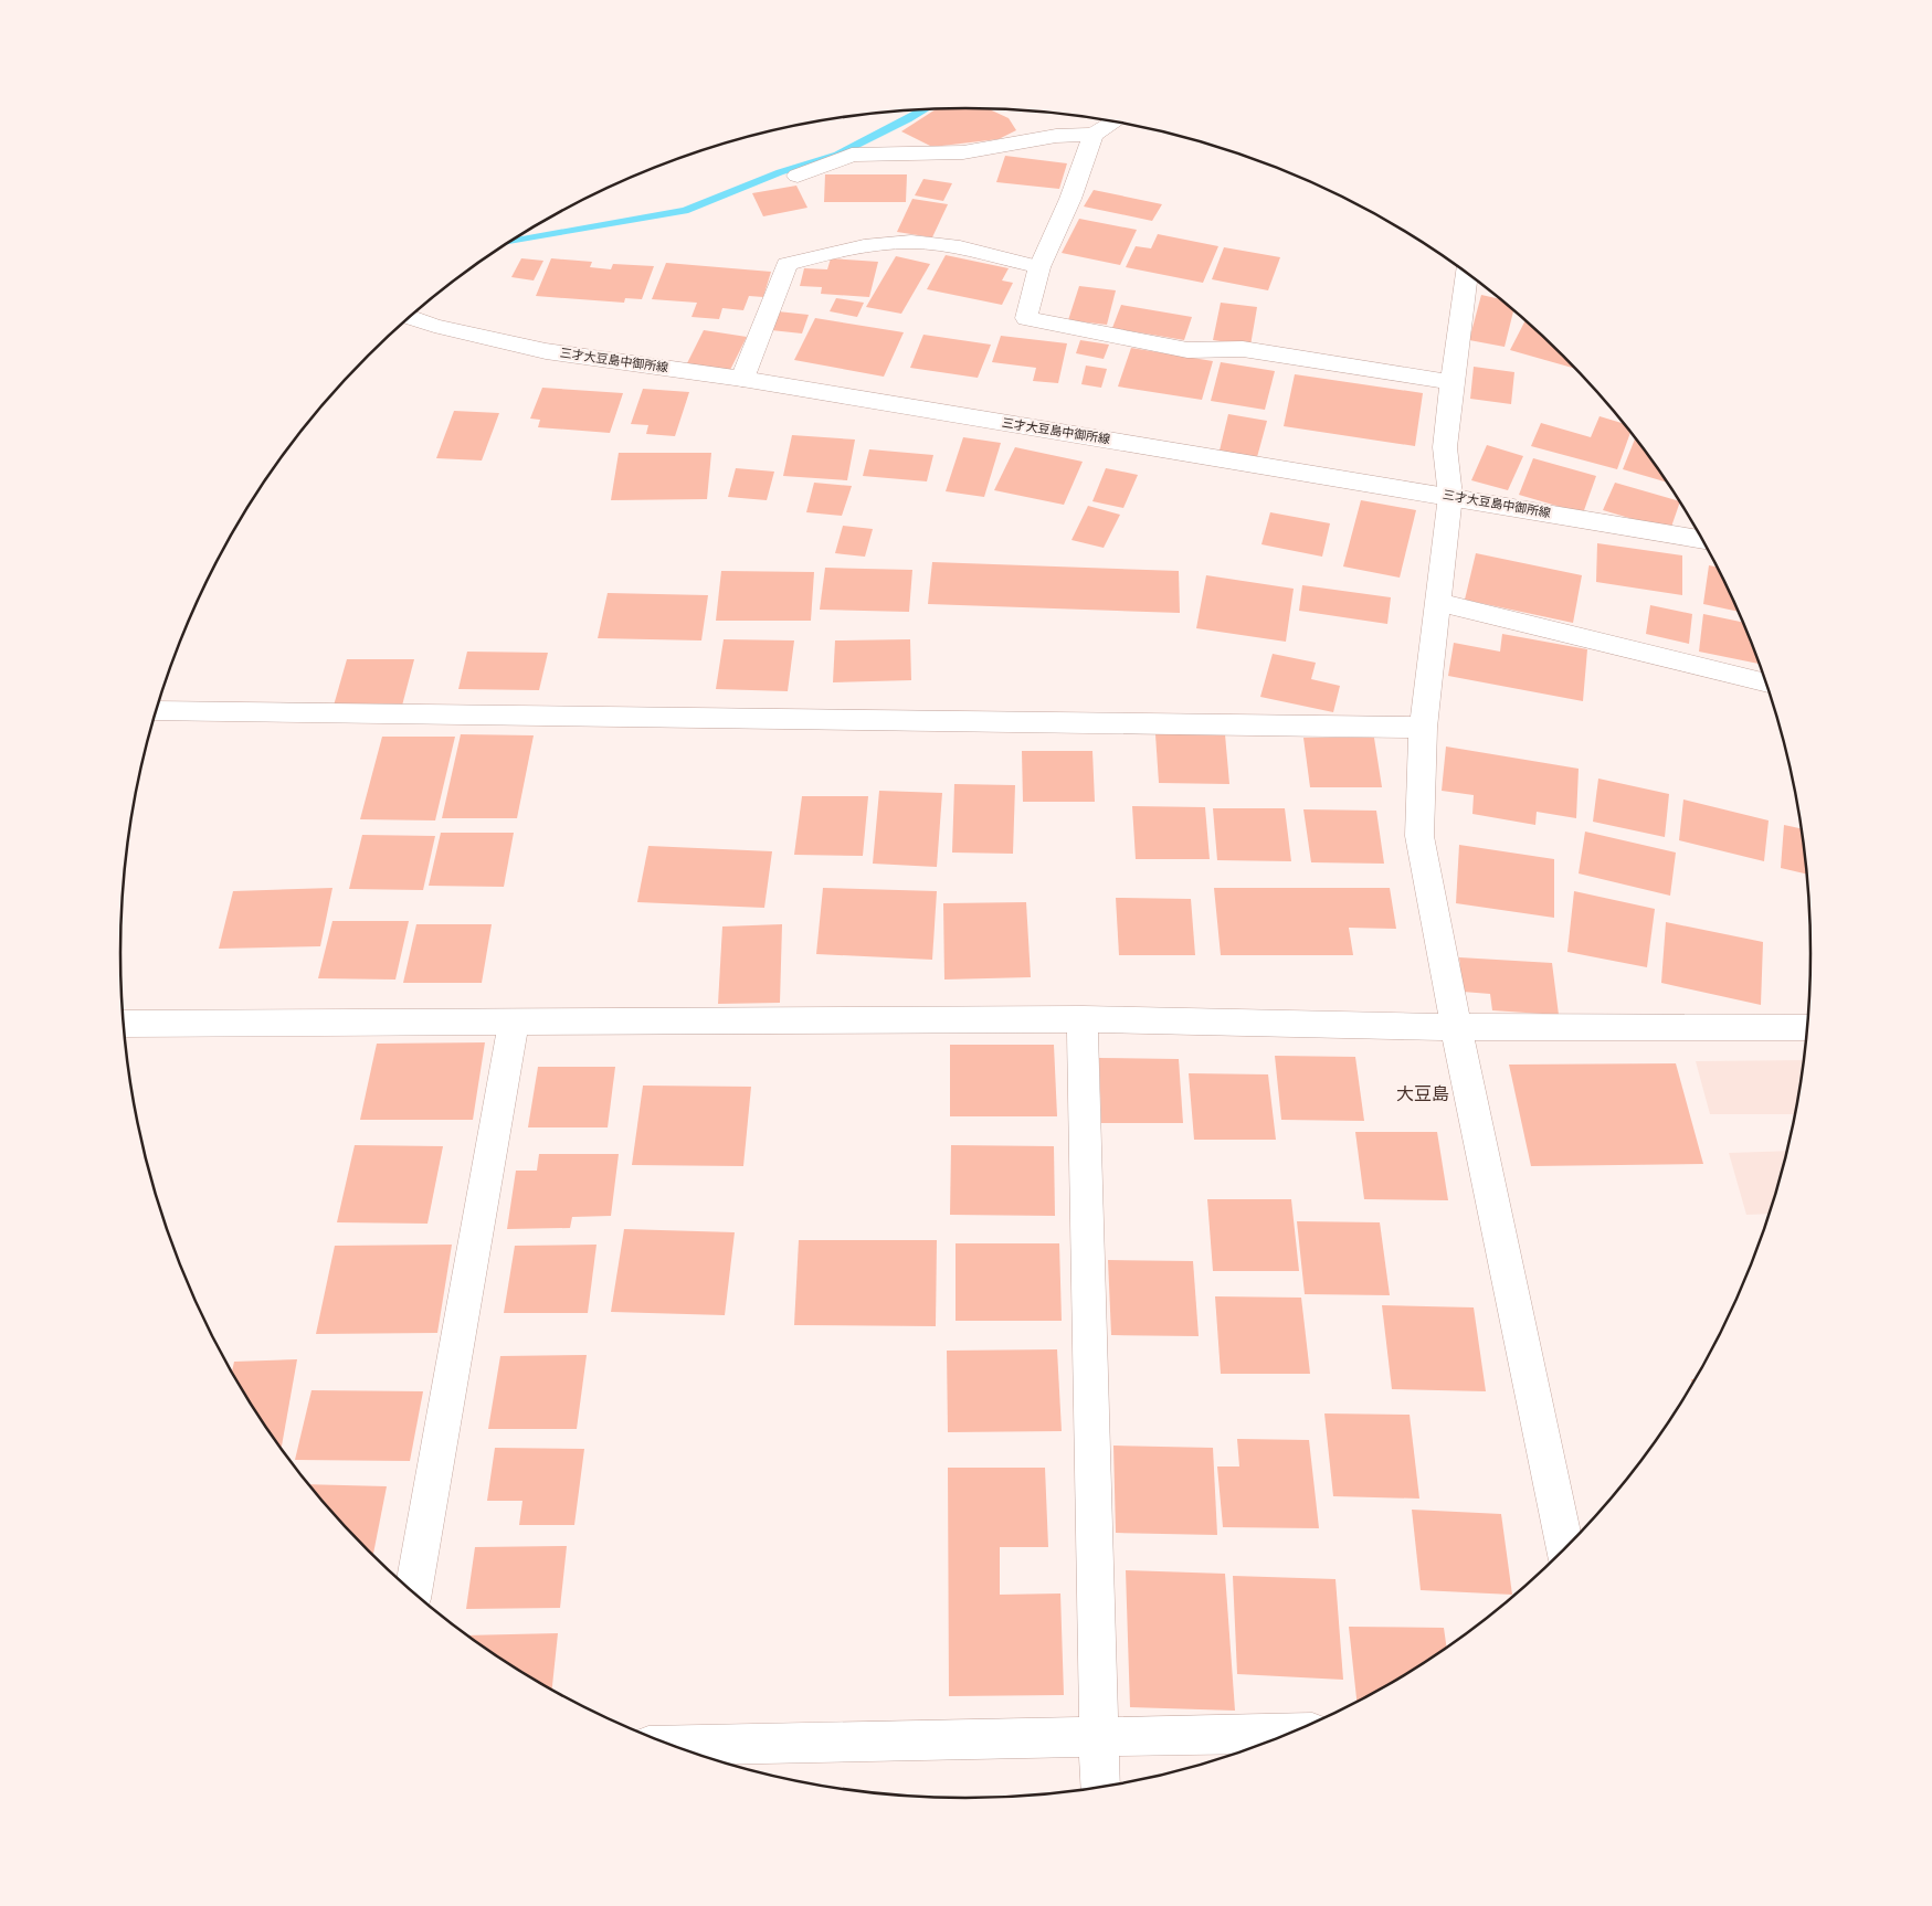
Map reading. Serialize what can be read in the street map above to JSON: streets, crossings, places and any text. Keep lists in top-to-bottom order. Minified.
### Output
{"streets":{"street":["三才大豆島中御所線"]},"districts":["大豆島"]}
